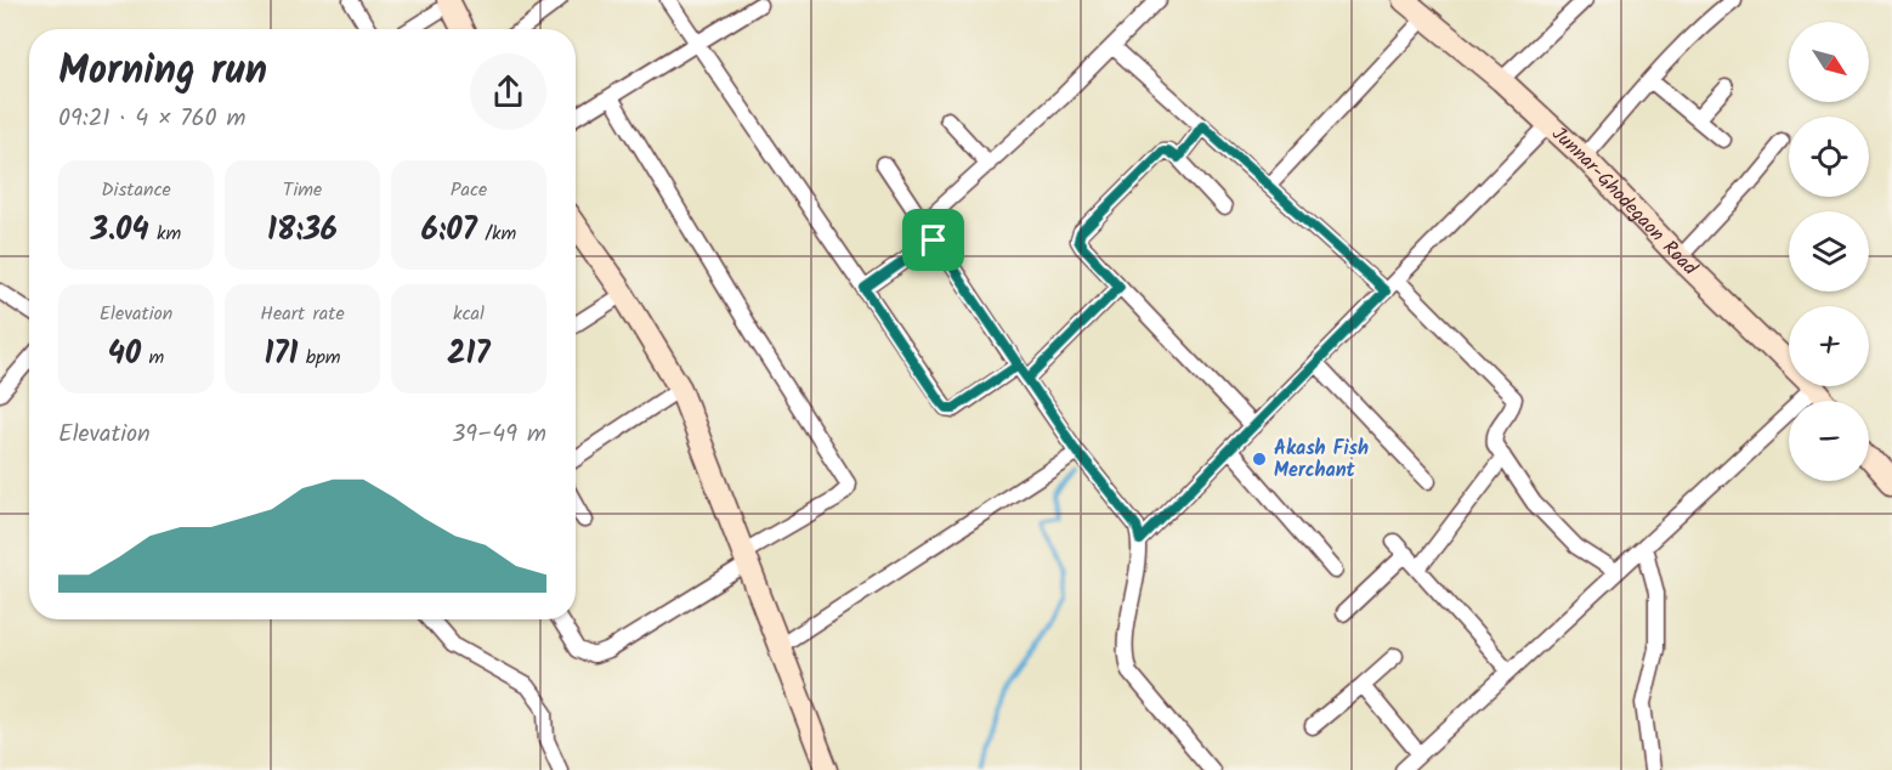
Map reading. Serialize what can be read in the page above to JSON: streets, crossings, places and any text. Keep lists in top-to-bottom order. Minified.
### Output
{"streets":{"main road":["Junnar-Ghodegaon Road"]},"places":["Akash Fish Merchant"],"north":"bottom right","page":{"map_buttons":["+","−"],"heading":["Morning run","09:21 · 4 × 760 m"],"stats":[["Distance","3.04 km"],["Time","18:36"],["Pace","6:07 /km"],["Elevation","40 m"],["Heart rate","171 bpm"],["kcal","217"]],"chart":["Elevation","39–49 m"]}}
